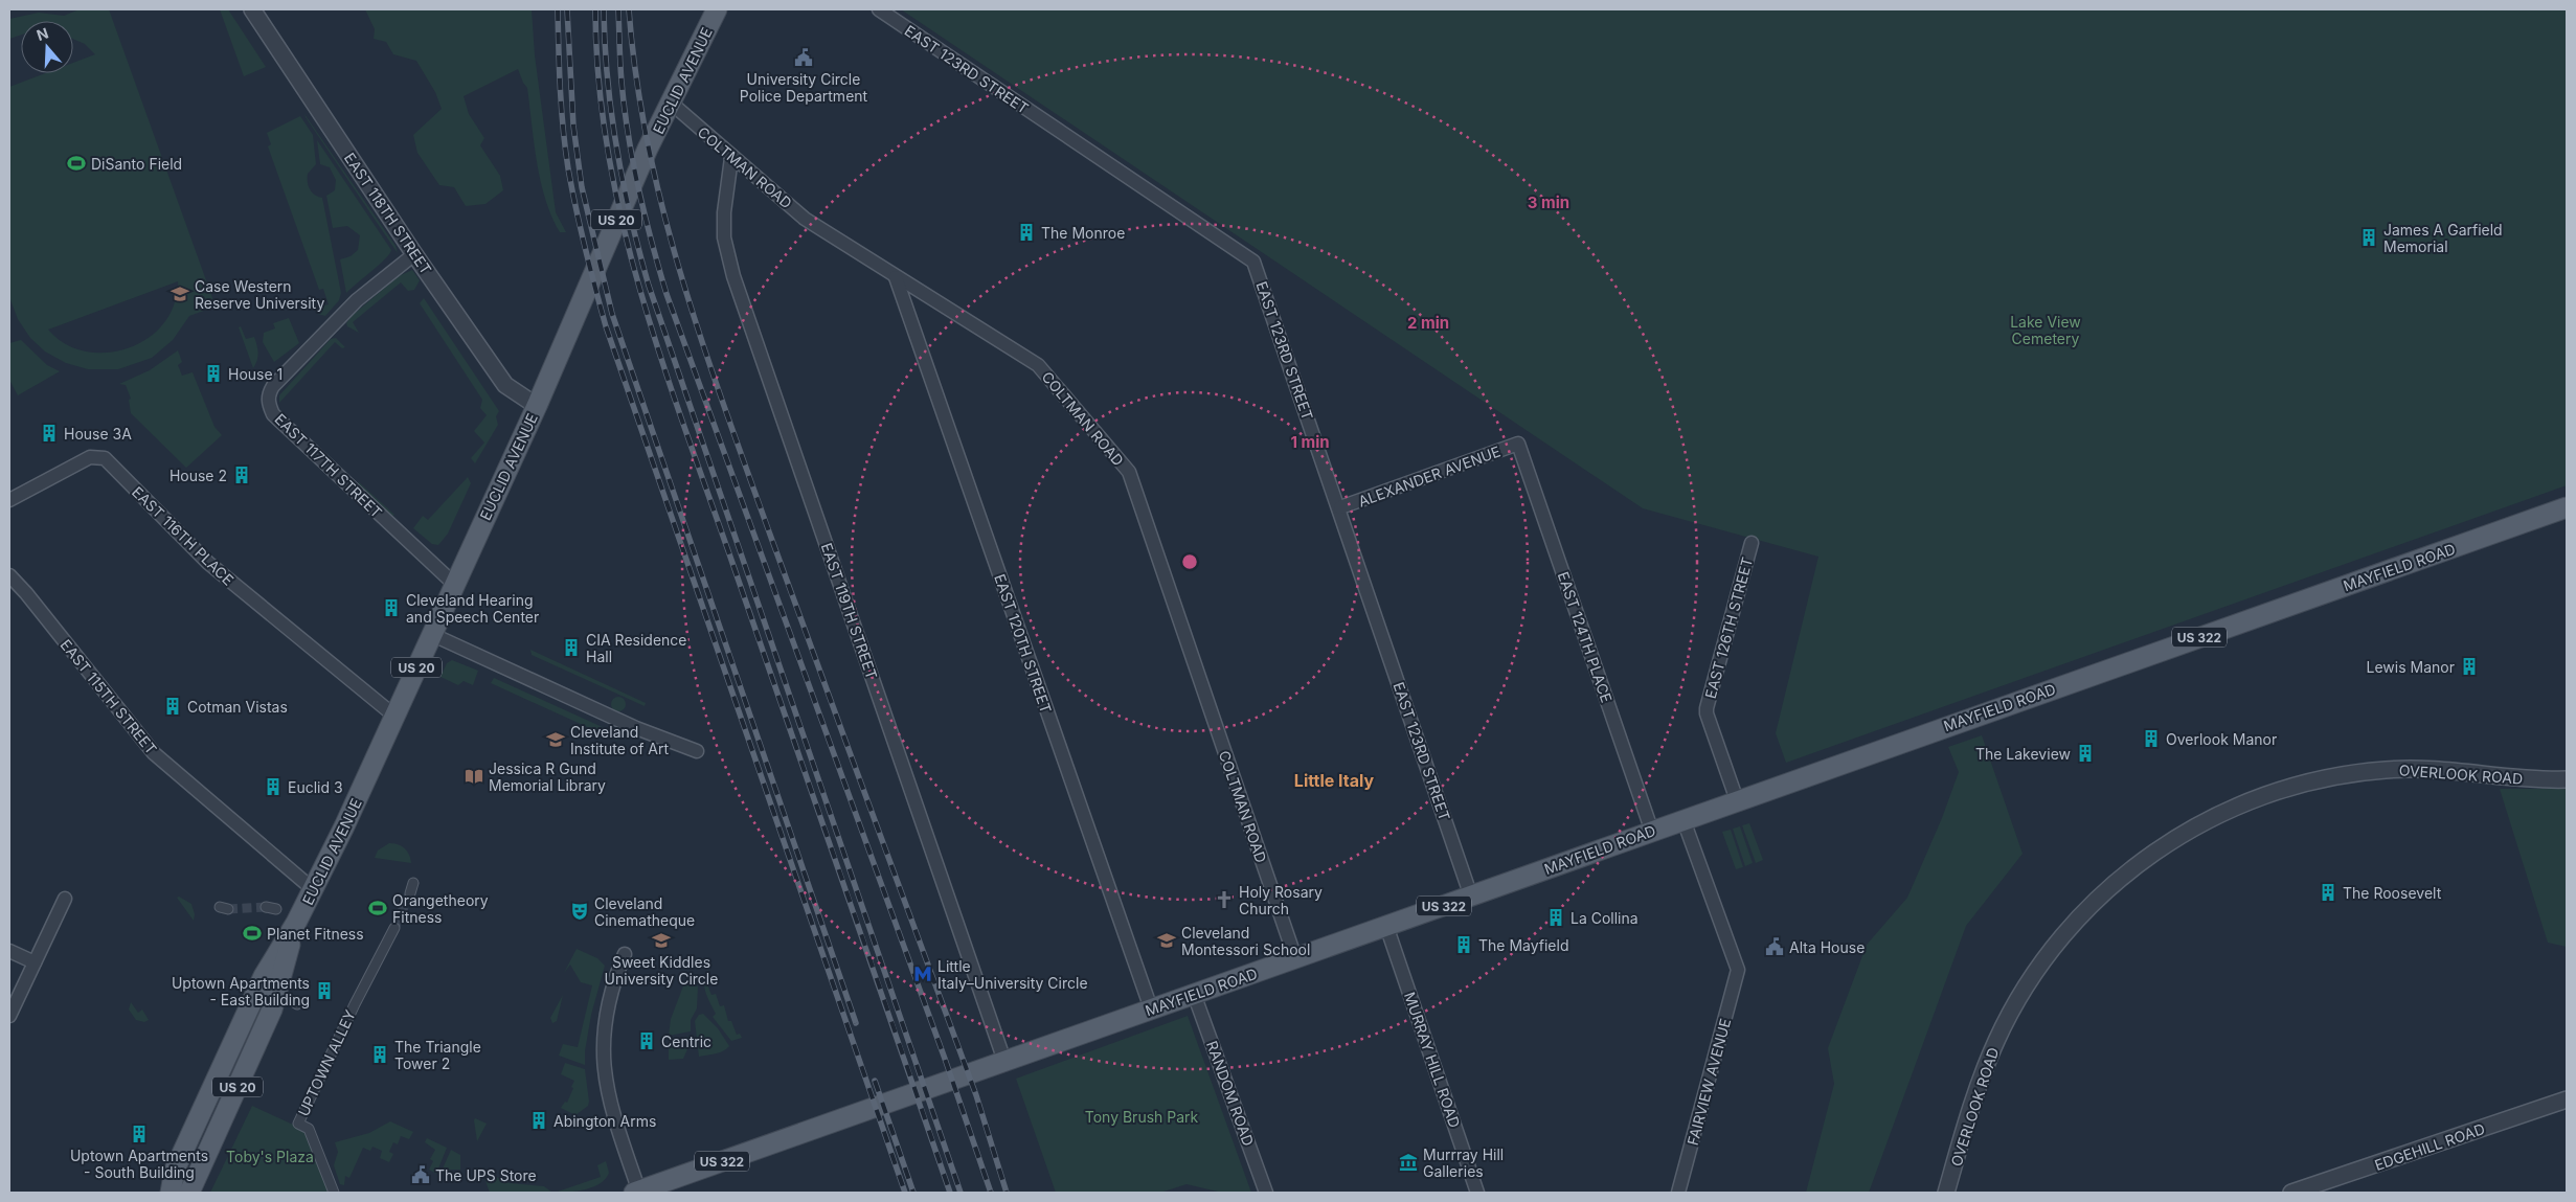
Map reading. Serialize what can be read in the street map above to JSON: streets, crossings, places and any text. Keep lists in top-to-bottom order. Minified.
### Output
{"streets":{"main road":["EUCLID AVENUE","US 20","MAYFIELD ROAD","US 322"],"street":["EAST 123RD STREET","COLTMAN ROAD","EAST 118TH STREET","EAST 117TH STREET","ALEXANDER AVENUE","EAST 116TH PLACE","EAST 119TH STREET","EAST 126TH STREET","EAST 124TH PLACE","EAST 120TH STREET","EAST 115TH STREET","OVERLOOK ROAD","MURRAY HILL ROAD","UPTOWN ALLEY","FAIRVIEW AVENUE","RANDOM ROAD","EDGEHILL ROAD"]},"crossings":[["EAST 123RD STREET","ALEXANDER AVENUE"],["EAST 123RD STREET","MAYFIELD ROAD"],["EUCLID AVENUE","COLTMAN ROAD"],["EUCLID AVENUE","EAST 118TH STREET"],["EUCLID AVENUE","EAST 117TH STREET"],["EUCLID AVENUE","EAST 116TH PLACE"],["EUCLID AVENUE","EAST 115TH STREET"],["COLTMAN ROAD","MAYFIELD ROAD"],["COLTMAN ROAD","EAST 119TH STREET"],["COLTMAN ROAD","EAST 120TH STREET"],["EAST 118TH STREET","EAST 117TH STREET"],["ALEXANDER AVENUE","EAST 124TH PLACE"],["MAYFIELD ROAD","EAST 119TH STREET"],["MAYFIELD ROAD","EAST 126TH STREET"],["MAYFIELD ROAD","EAST 124TH PLACE"],["MAYFIELD ROAD","EAST 120TH STREET"],["MAYFIELD ROAD","MURRAY HILL ROAD"],["MAYFIELD ROAD","FAIRVIEW AVENUE"],["MAYFIELD ROAD","RANDOM ROAD"]],"districts":["Little Italy"],"parks":["Lake View Cemetery","Tony Brush Park","Toby's Plaza"],"places":{"public building":["University Circle Police Department","Alta House","The UPS Store"],"sports":["DiSanto Field","Orangetheory Fitness","Planet Fitness"],"building":["The Monroe","James A Garfield Memorial","House 1","House 3A","House 2","Cleveland Hearing and Speech Center","CIA Residence Hall","Lewis Manor","Cotman Vistas","Overlook Manor","The Lakeview","Euclid 3","The Roosevelt","La Collina","The Mayfield","Uptown Apartments - East Building","Centric","The Triangle Tower 2","Abington Arms","Uptown Apartments - South Building"],"school or university":["Case Western Reserve University","Cleveland Institute of Art","Sweet Kiddles University Circle","Cleveland Montessori School"],"library":["Jessica R Gund Memorial Library"],"church":["Holy Rosary Church"],"theatre":["Cleveland Cinematheque"],"metro station":["Little Italy–University Circle"],"museum":["Murrray Hill Galleries"]},"north":"top","rings":["3 min","2 min","1 min"]}
